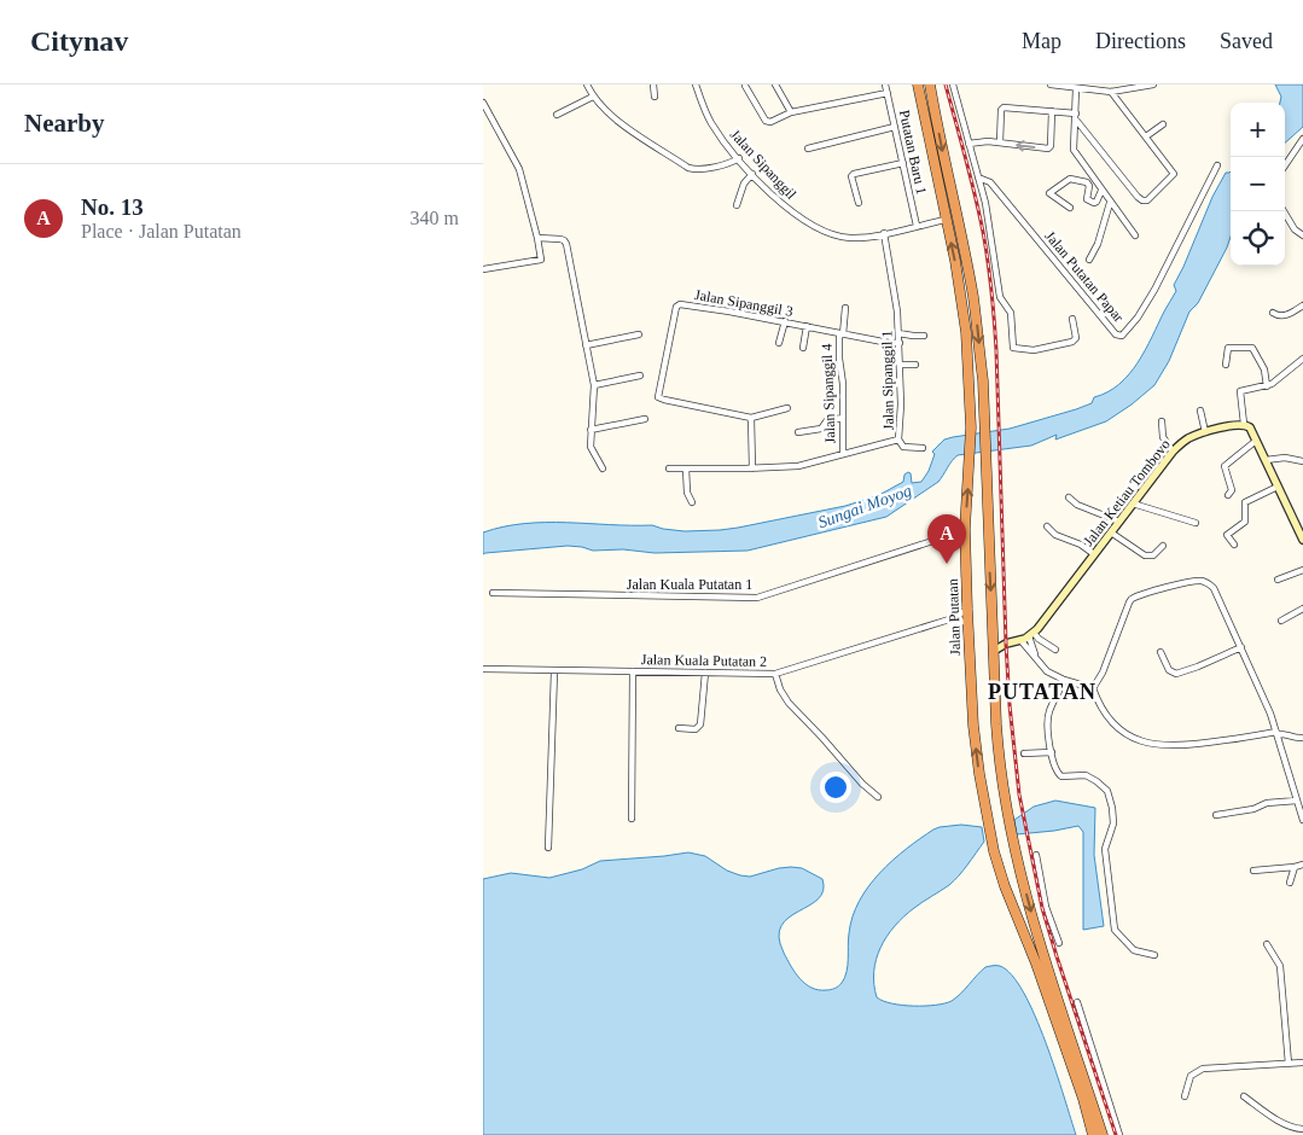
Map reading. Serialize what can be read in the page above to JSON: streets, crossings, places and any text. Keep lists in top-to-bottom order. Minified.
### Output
{"streets":{"highway":["Jalan Putatan"],"street":["Putatan Baru 1","Jalan Sipanggil","Jalan Putatan Papar","Jalan Sipanggil 3","Jalan Sipanggil 1","Jalan Sipanggil 4","Jalan Ketiau Tombovo","Jalan Kuala Putatan 1","Jalan Kuala Putatan 2"]},"crossings":[["Putatan Baru 1","Jalan Sipanggil"],["Jalan Sipanggil","Jalan Sipanggil 1"],["Jalan Sipanggil","Jalan Putatan"],["Jalan Sipanggil 3","Jalan Sipanggil 1"],["Jalan Sipanggil 3","Jalan Sipanggil 4"],["Jalan Sipanggil 1","Jalan Sipanggil 4"],["Jalan Kuala Putatan 1","Jalan Putatan"],["Jalan Putatan","Jalan Kuala Putatan 2"]],"districts":["PUTATAN"],"water":["Sungai Moyog"],"page":{"header":"Citynav","nav":["Map","Directions","Saved"],"heading":"Nearby","map_buttons":["+","−"],"list":[{"mark":"A","name":"No. 13","note":"Place · Jalan Putatan","value":"340 m"}],"pins":"A"}}
